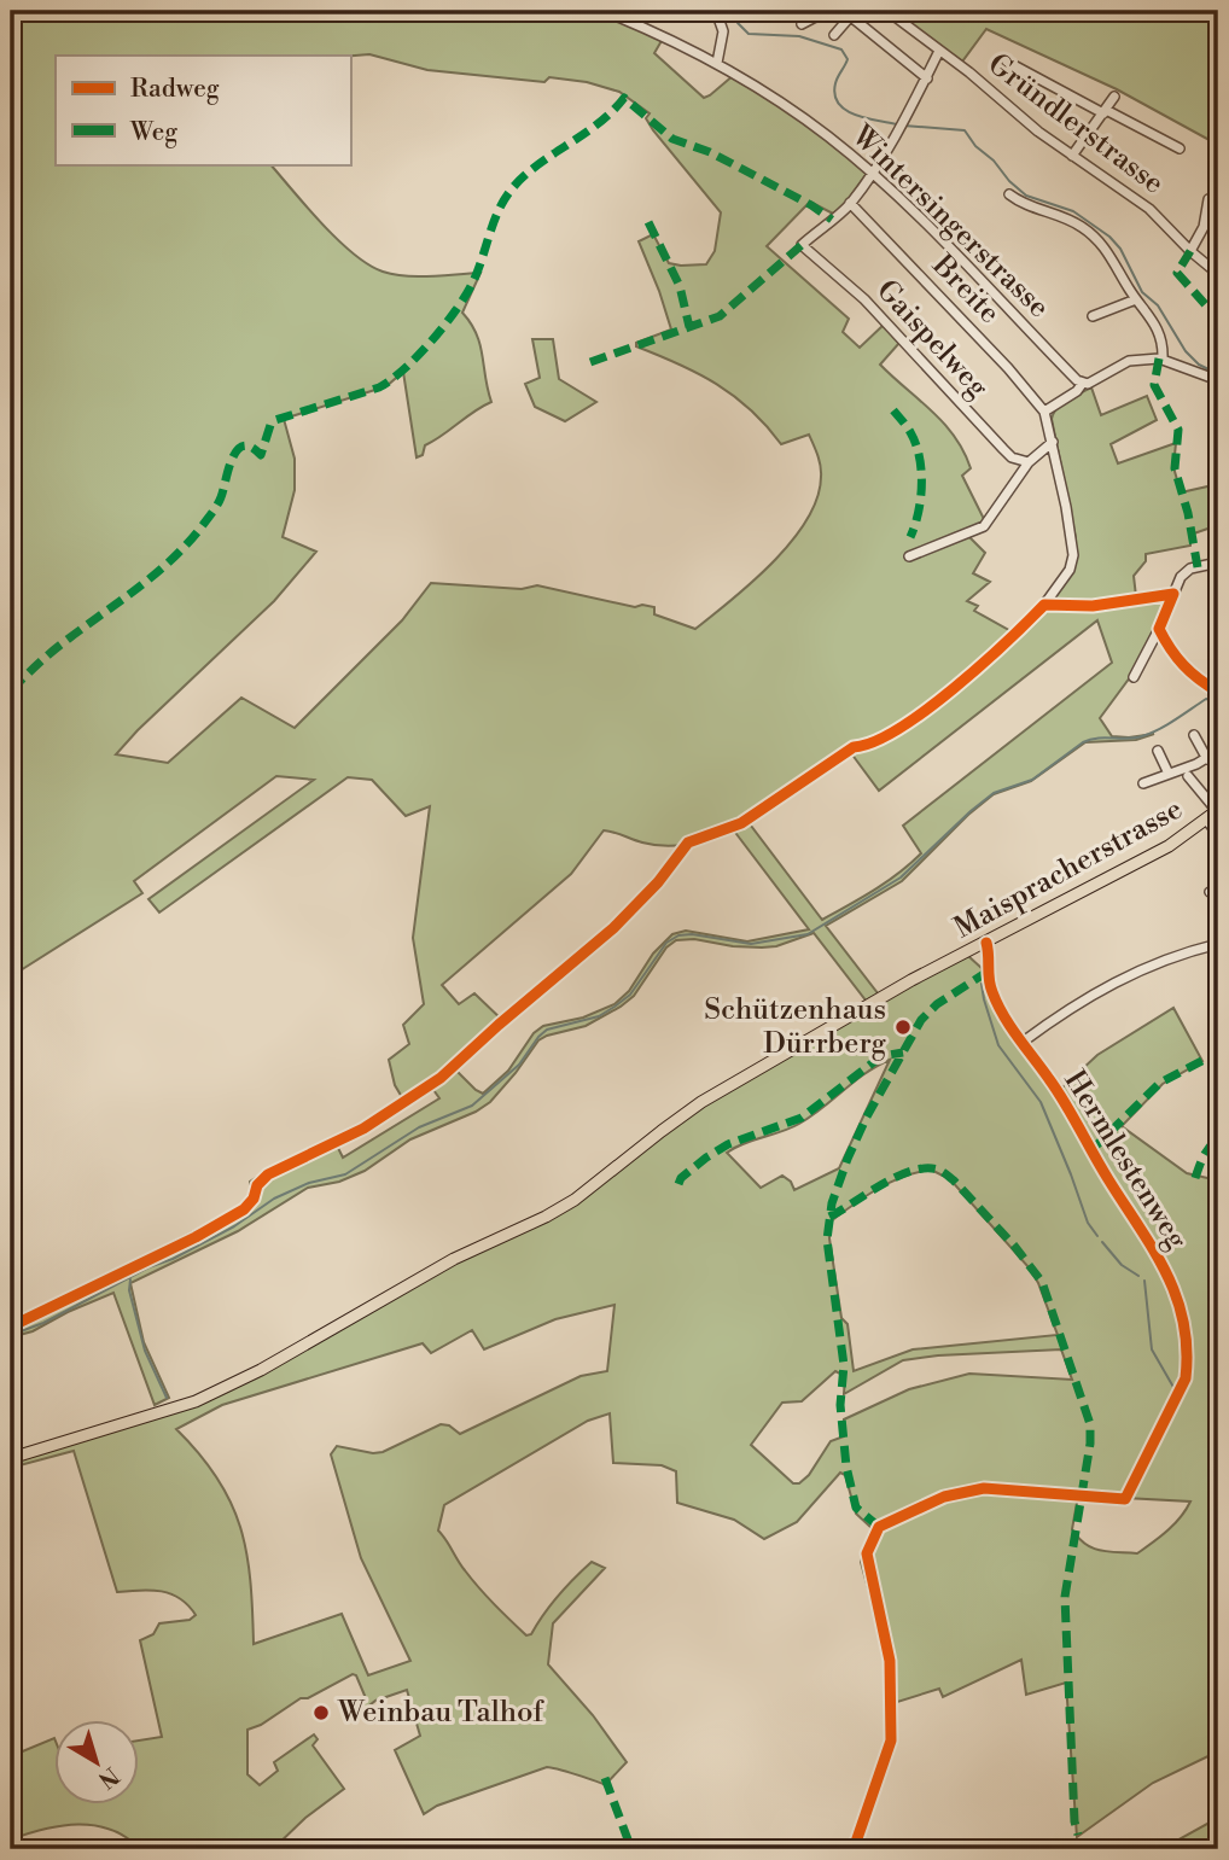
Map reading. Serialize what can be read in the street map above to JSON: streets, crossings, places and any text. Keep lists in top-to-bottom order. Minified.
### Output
{"streets":{"main road":["Maispracherstrasse"],"street":["Gründlerstrasse","Wintersingerstrasse","Breite","Gaispelweg","Hermlestenweg"]},"crossings":[["Breite","Gaispelweg"]],"places":["Schützenhaus Dürrberg","Weinbau Talhof"],"legend":["Radweg","Weg"],"north":"bottom right"}
